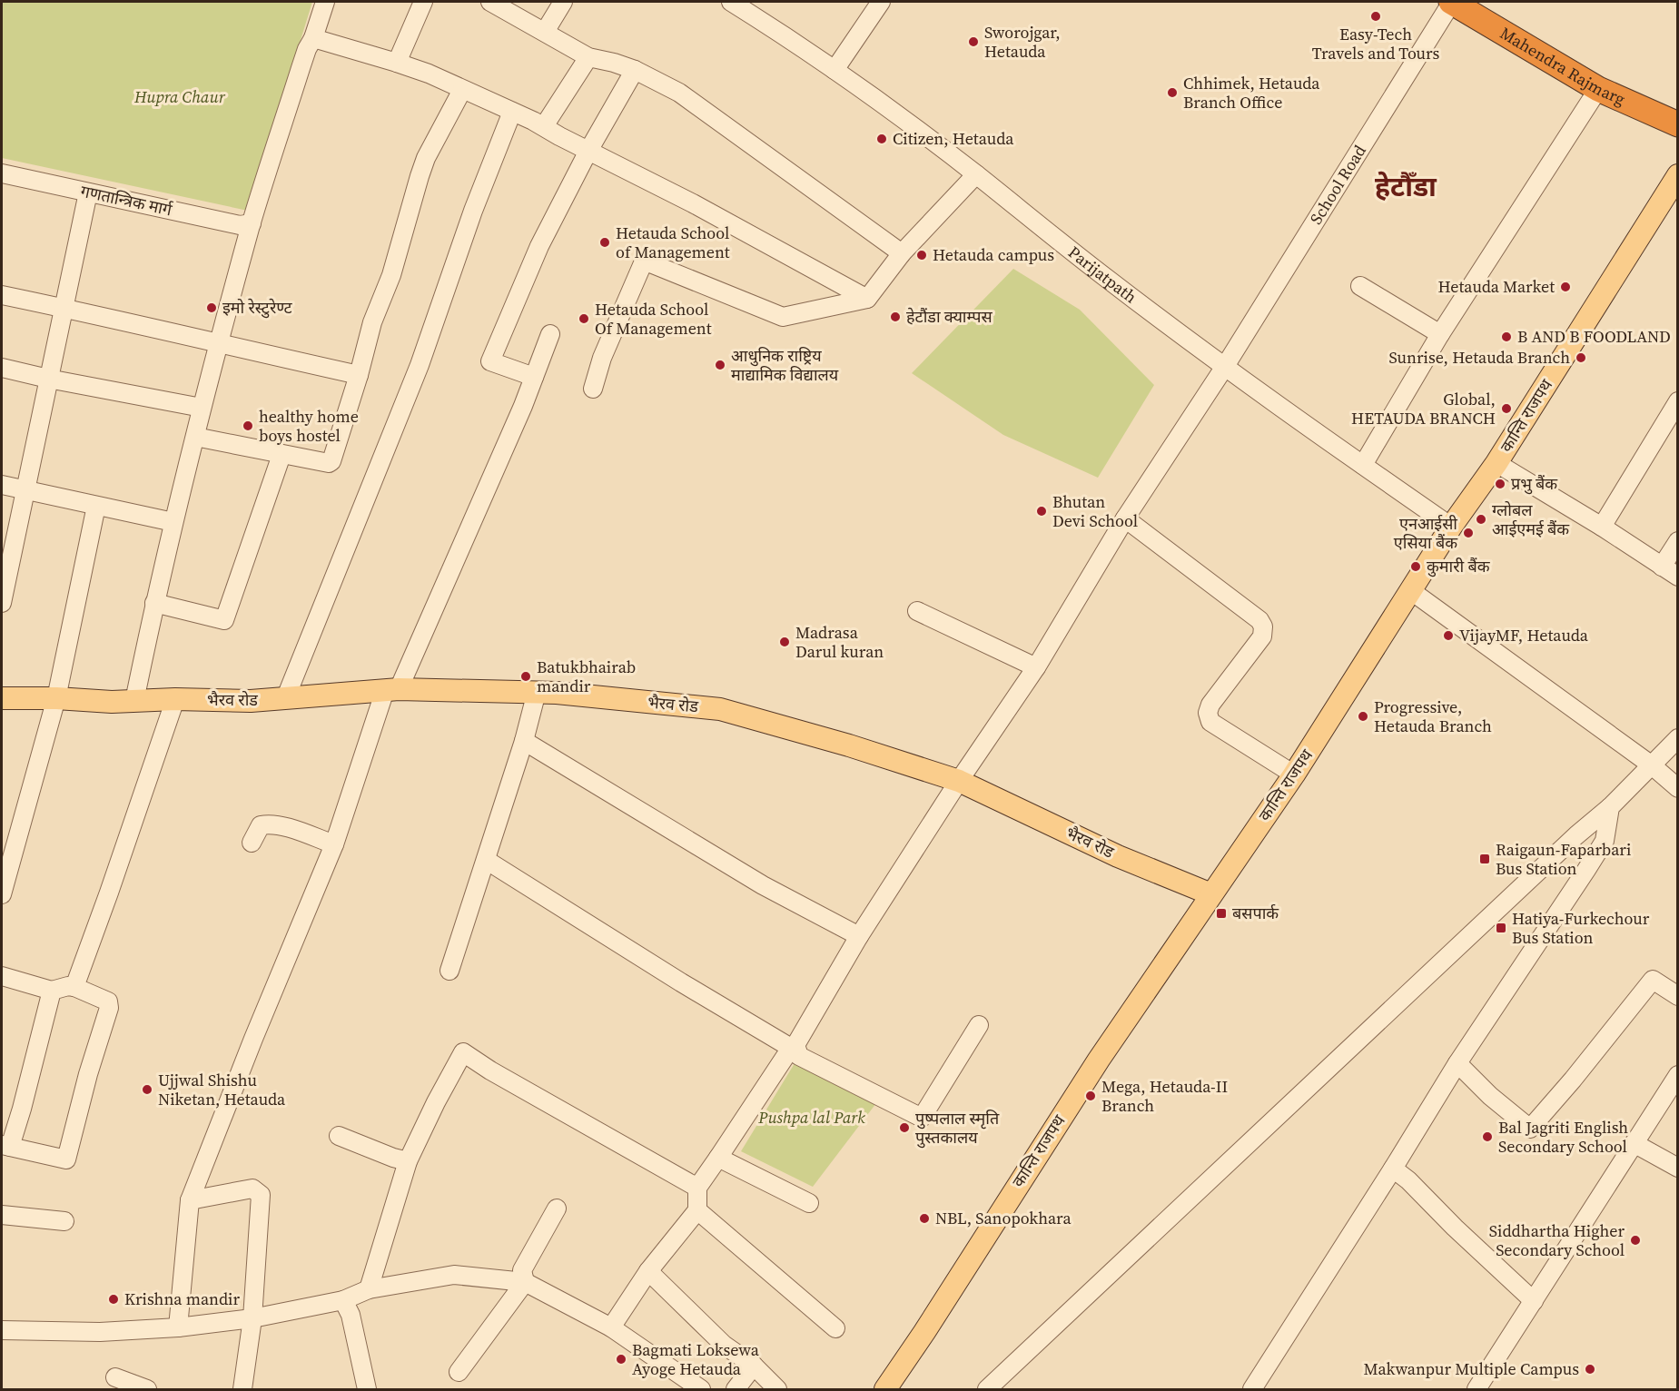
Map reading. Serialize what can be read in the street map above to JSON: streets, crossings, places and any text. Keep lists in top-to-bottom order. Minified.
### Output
{"streets":{"highway":["Mahendra Rajmarg"],"main road":["कान्ति राजपथ","भैरव रोड"],"street":["School Road","गणतान्त्रिक मार्ग","Parijatpath"]},"crossings":[["Mahendra Rajmarg","School Road"],["School Road","Parijatpath"],["School Road","भैरव रोड"],["Parijatpath","कान्ति राजपथ"],["कान्ति राजपथ","भैरव रोड"]],"districts":["हेटौँडा"],"parks":["Hupra Chaur","Pushpa lal Park"],"places":{"other":["Easy-Tech Travels and Tours","Sworojgar, Hetauda","Chhimek, Hetauda Branch Office","Citizen, Hetauda","Hetauda School of Management","Hetauda campus","Hetauda Market","इमो रेस्टुरेण्ट","हेटौंडा क्याम्पस","Hetauda School Of Management","B AND B FOODLAND","Sunrise, Hetauda Branch","आधुनिक राष्ट्रिय माद्यामिक विद्यालय","Global, HETAUDA BRANCH","healthy home boys hostel","प्रभु बैंक","Bhutan Devi School","ग्लोबल आईएमई बैंक","एनआईसी एसिया बैंक","कुमारी बैंक","VijayMF, Hetauda","Madrasa Darul kuran","Batukbhairab mandir","Progressive, Hetauda Branch","Ujjwal Shishu Niketan, Hetauda","Mega, Hetauda-II Branch","पुष्पलाल स्मृति पुस्तकालय","Bal Jagriti English Secondary School","NBL, Sanopokhara","Siddhartha Higher Secondary School","Krishna mandir","Bagmati Loksewa Ayoge Hetauda","Makwanpur Multiple Campus"],"transit":["Raigaun-Faparbari Bus Station","बसपार्क","Hatiya-Furkechour Bus Station"]}}
